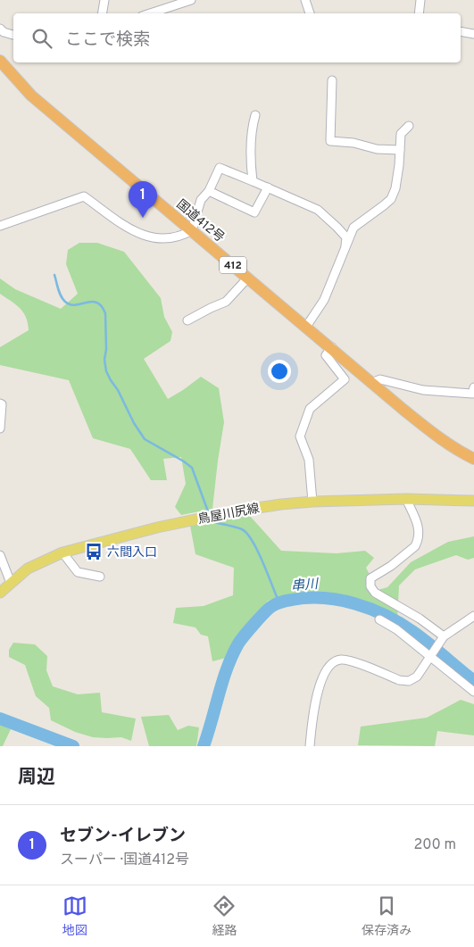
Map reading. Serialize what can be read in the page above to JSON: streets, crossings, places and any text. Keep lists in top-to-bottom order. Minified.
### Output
{"streets":{"highway":["国道412号","412"],"main road":["鳥屋川尻線"]},"water":["串川"],"places":{"bus stop":["六間入口"]},"page":{"search":"ここで検索","pins":"1","heading":"周辺","list":[{"mark":"1","name":"セブン-イレブン","note":"スーパー · 国道412号","value":"200 m"}],"nav":["地図","経路","保存済み"]}}
